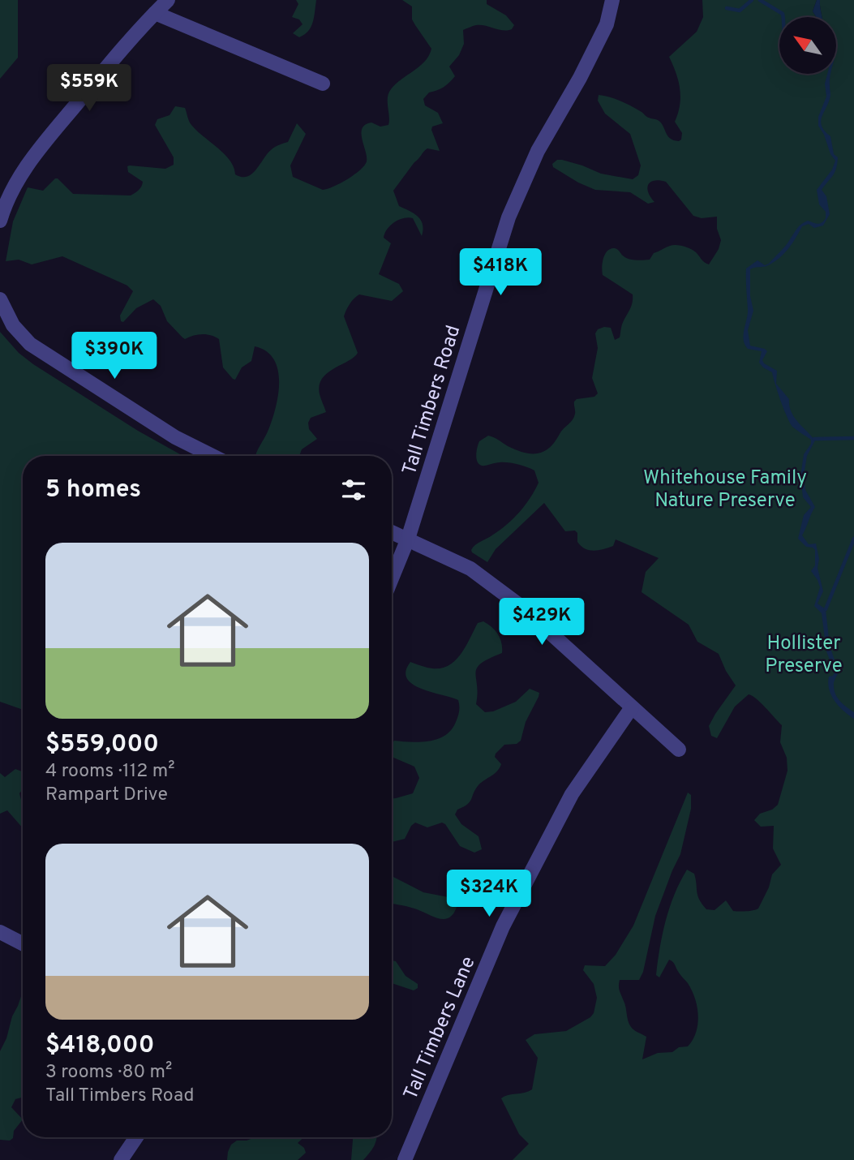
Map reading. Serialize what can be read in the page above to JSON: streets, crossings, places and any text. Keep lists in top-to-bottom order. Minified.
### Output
{"streets":{"street":["Tall Timbers Road","Tall Timbers Lane"]},"parks":["Whitehouse Family Nature Preserve","Hollister Preserve"],"north":"top left","page":{"price":["$559K","$418K","$390K","$429K","$324K"],"heading":"5 homes","list":[{"name":"$559,000","note":"4 rooms · 112 m² · Rampart Drive"},{"name":"$418,000","note":"3 rooms · 80 m² · Tall Timbers Road"}]}}
